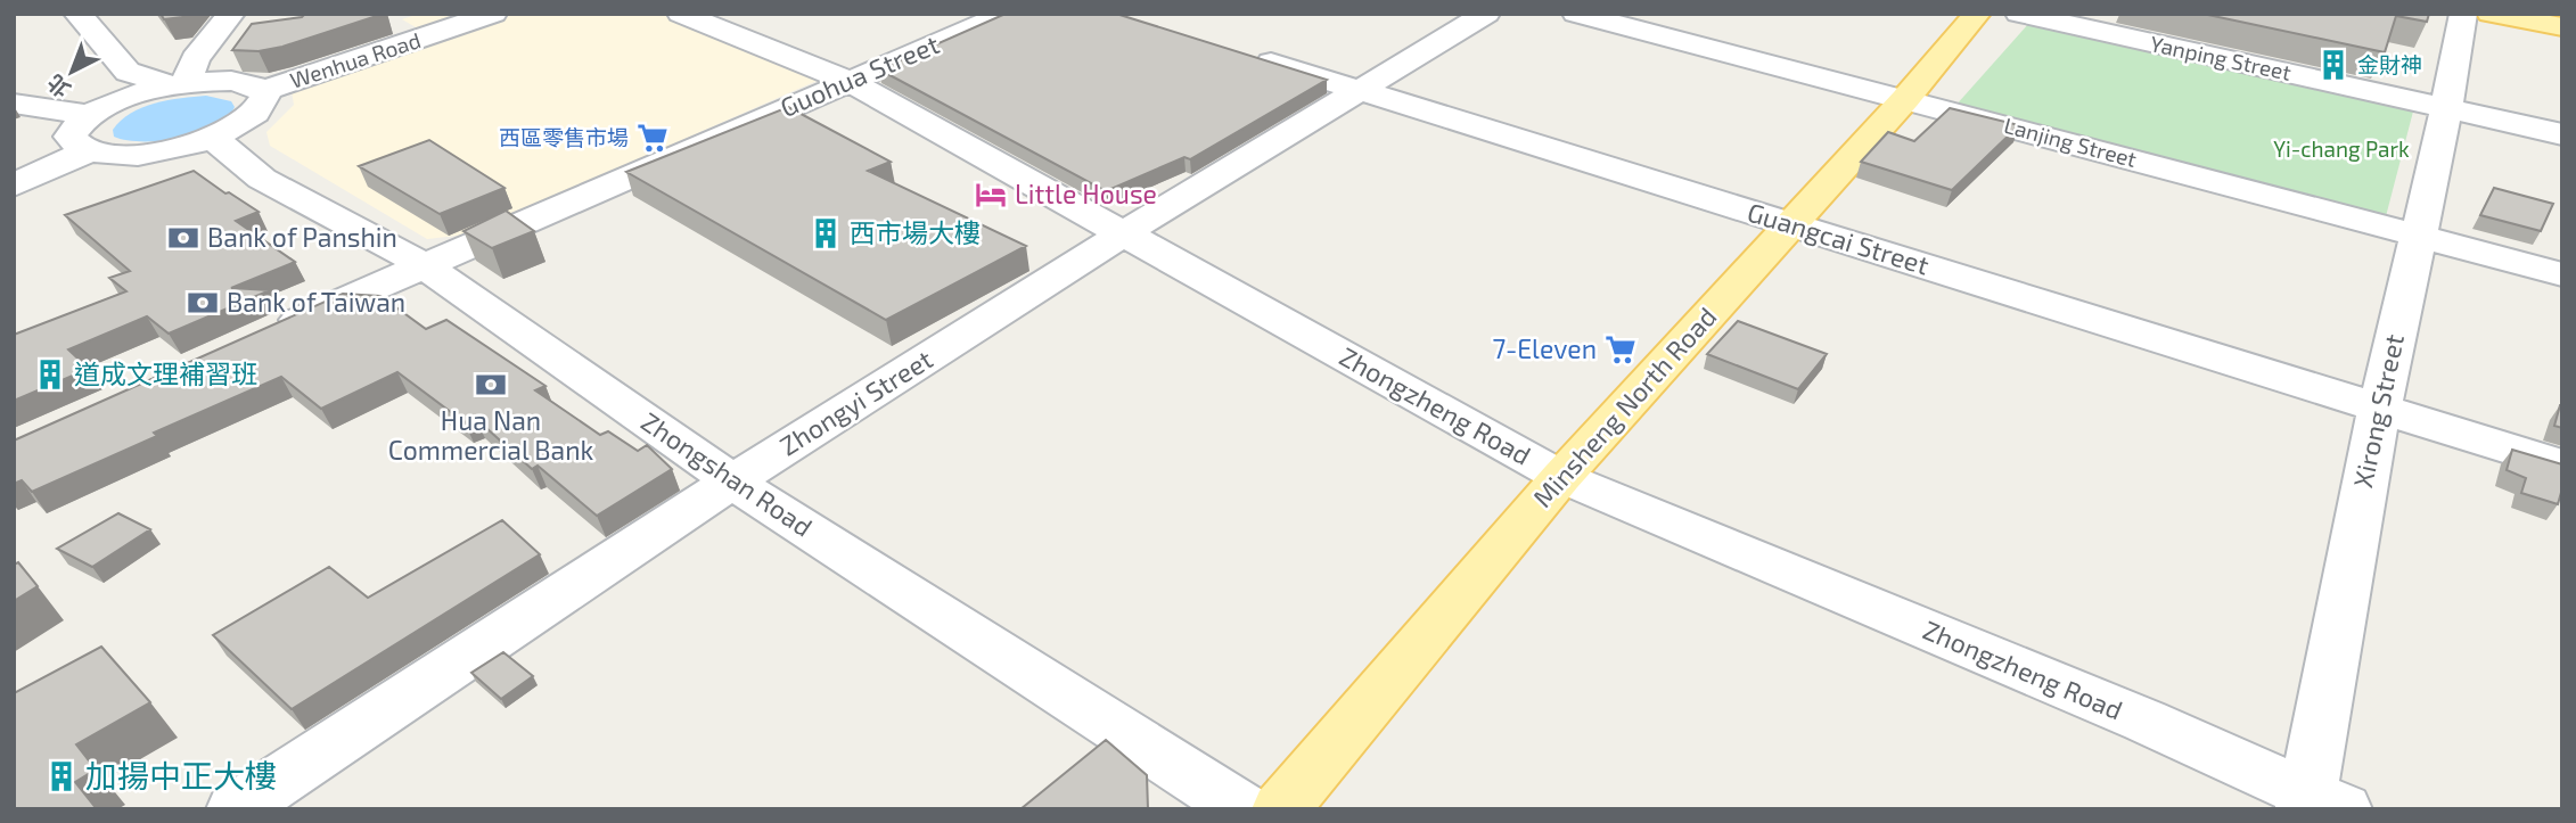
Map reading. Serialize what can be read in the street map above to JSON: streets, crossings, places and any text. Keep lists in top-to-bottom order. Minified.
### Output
{"streets":{"main road":["Minsheng North Road"],"street":["Yanping Street","Wenhua Road","Guohua Street","Lanjing Street","Guangcai Street","Zhongyi Street","Zhongzheng Road","Xirong Street","Zhongshan Road"]},"crossings":[["Yanping Street","Xirong Street"],["Guohua Street","Zhongzheng Road"],["Guohua Street","Zhongshan Road"],["Lanjing Street","Minsheng North Road"],["Lanjing Street","Xirong Street"],["Guangcai Street","Zhongyi Street"],["Guangcai Street","Minsheng North Road"],["Guangcai Street","Xirong Street"],["Zhongyi Street","Zhongzheng Road"],["Zhongyi Street","Zhongshan Road"],["Zhongzheng Road","Minsheng North Road"],["Zhongzheng Road","Xirong Street"]],"parks":["Yi-chang Park"],"places":{"building":["金財神","西市場大樓","道成文理補習班","加揚中正大樓"],"supermarket":["西區零售市場","7-Eleven"],"hotel":["Little House"],"bank":["Bank of Panshin","Bank of Taiwan","Hua Nan Commercial Bank"]},"north":"bottom left"}
